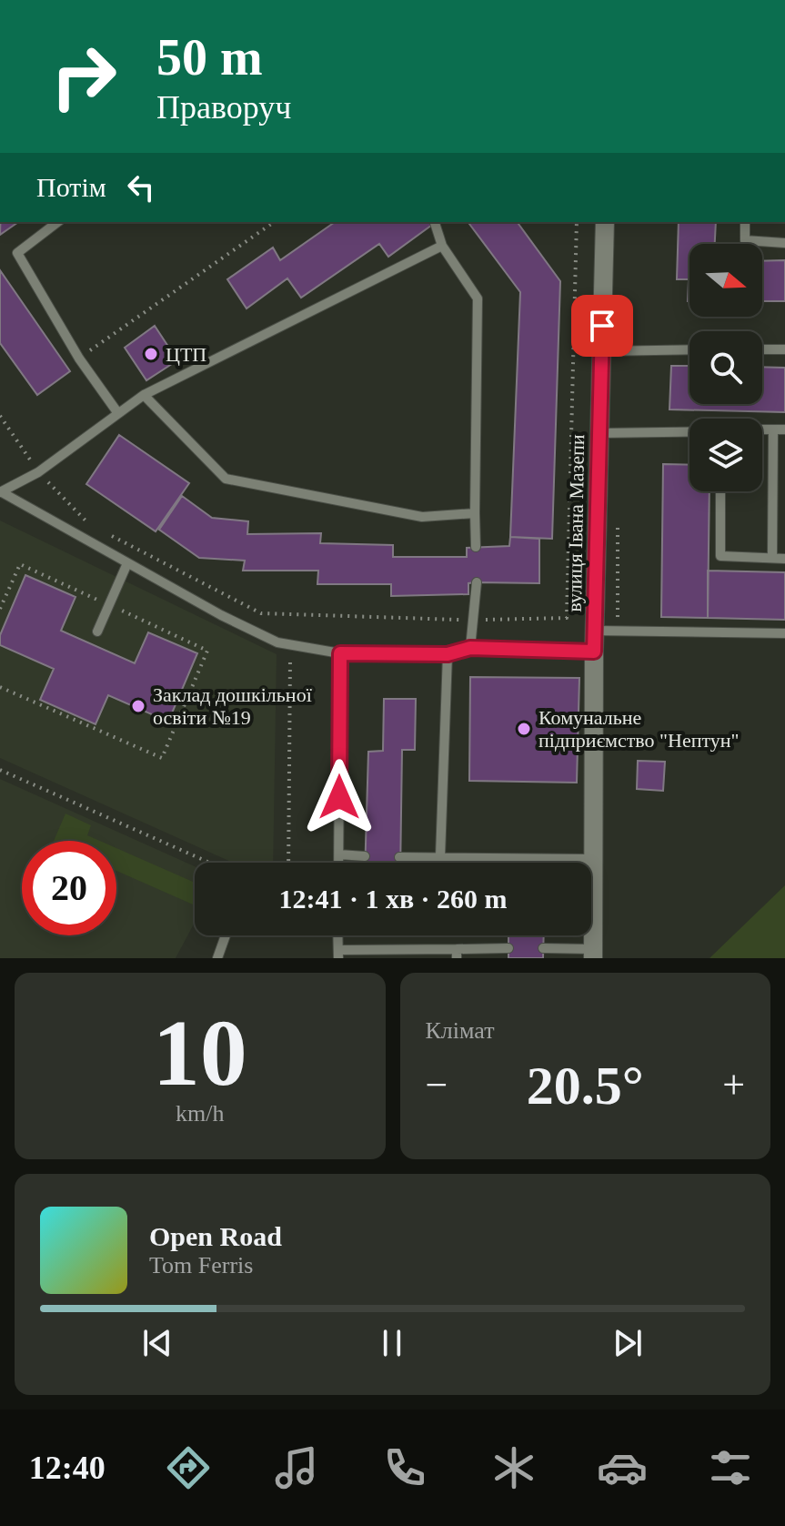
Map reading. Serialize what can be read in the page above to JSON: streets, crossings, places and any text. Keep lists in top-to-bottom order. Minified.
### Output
{"streets":{"street":["вулиця Івана Мазепи"]},"places":["ЦТП","Заклад дошкільної освіти №19","Комунальне підприємство \"Нептун\""],"north":"right","page":{"turn":["50 m","Праворуч"],"then":"Потім","limit":"20","trip":"12:41 · 1 хв · 260 m","tile":[["10","km/h"],"Клімат"],"heat":["−","20.5°","+"],"song":["Open Road","Tom Ferris"],"tabs":"12:40"}}
